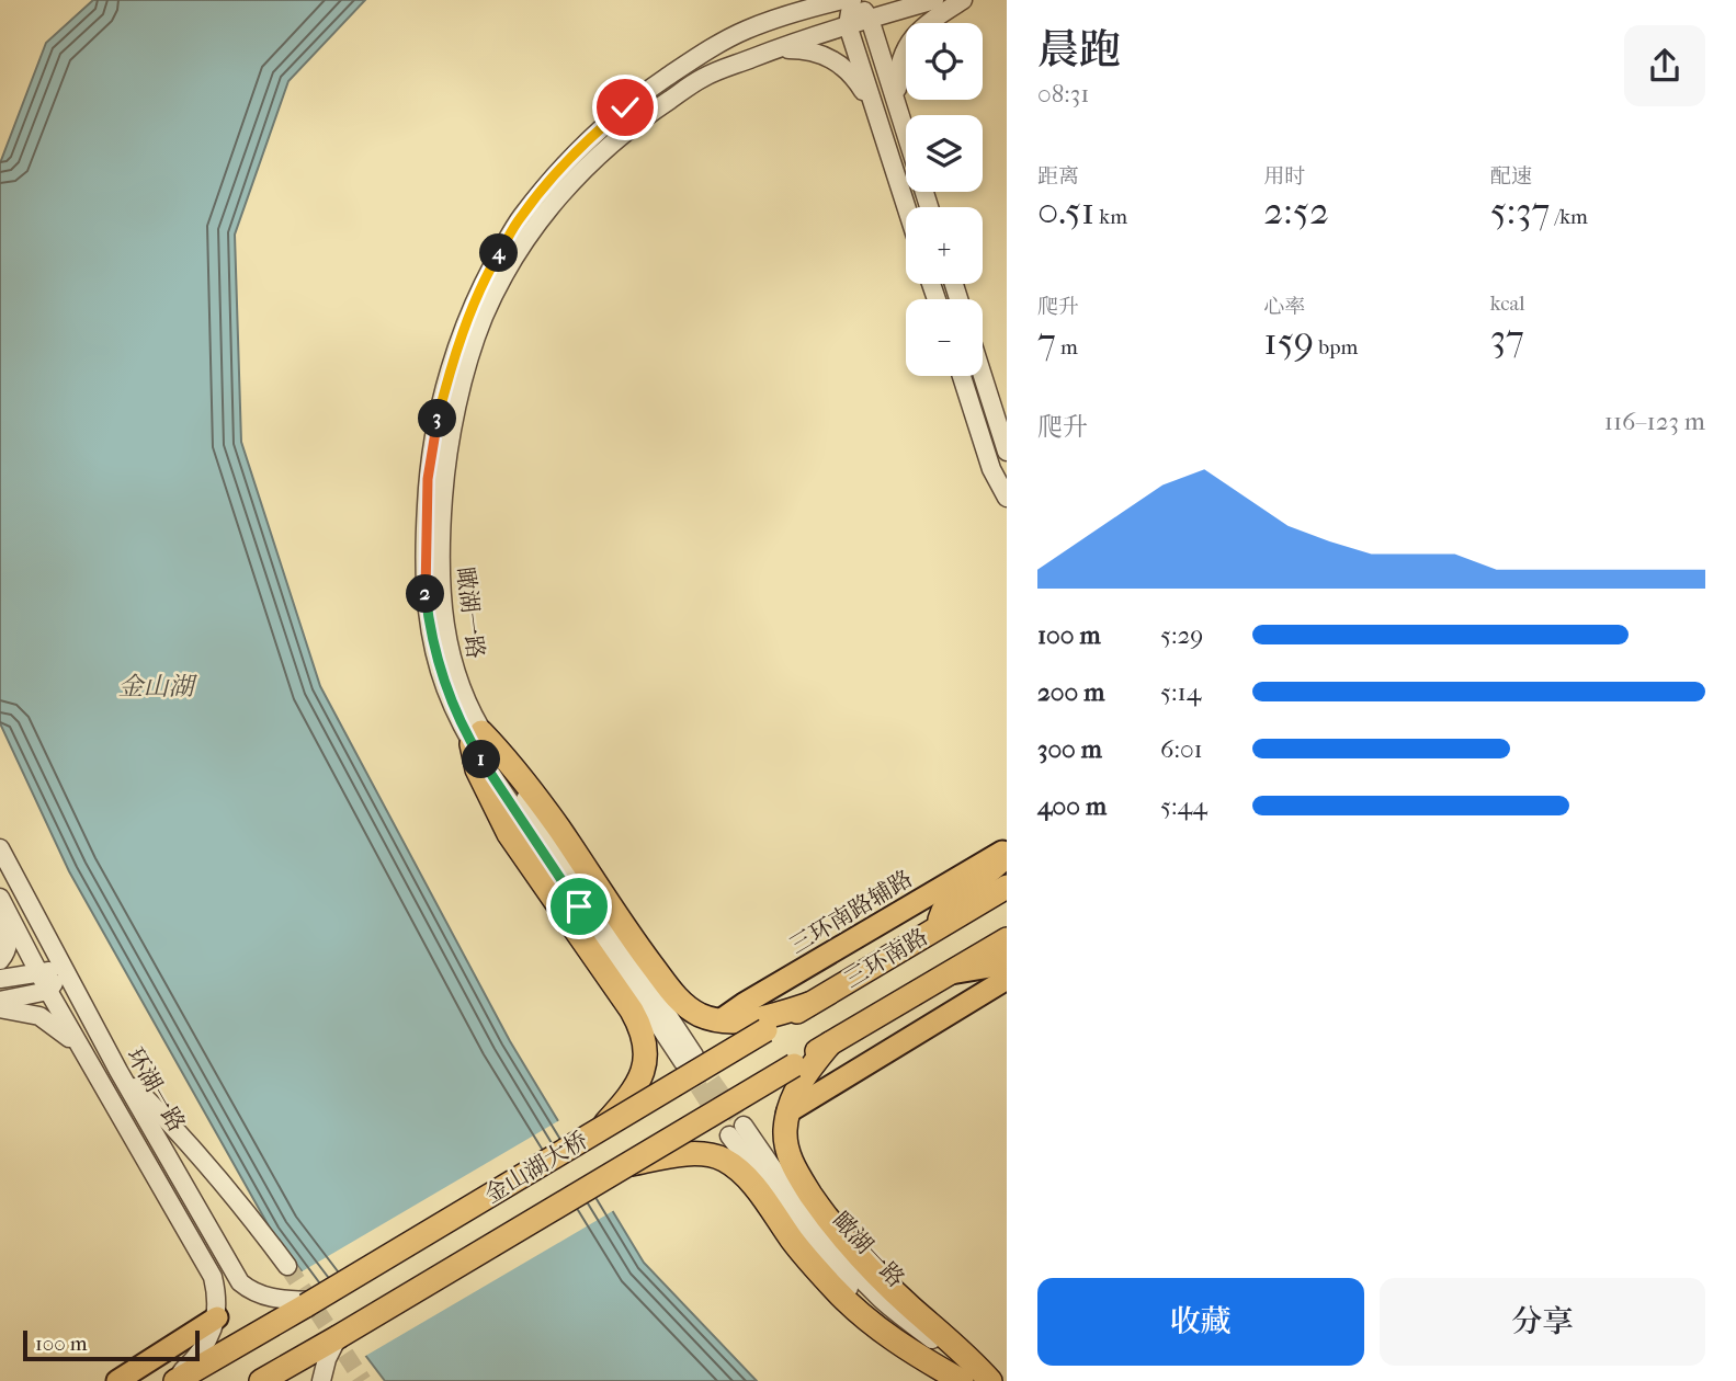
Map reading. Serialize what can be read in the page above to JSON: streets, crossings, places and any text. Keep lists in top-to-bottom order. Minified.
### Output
{"streets":{"highway":["三环南路","金山湖大桥"],"main road":["三环南路辅路"],"street":["瞰湖一路","环湖一路"]},"crossings":[["三环南路","金山湖大桥"],["环湖一路","金山湖大桥"]],"water":["金山湖"],"scale_bar":"100 m","page":{"heading":["晨跑","08:31"],"map_buttons":["+","−"],"stats":[["距离","0.51 km"],["用时","2:52"],["配速","5:37 /km"],["爬升","7 m"],["心率","159 bpm"],["kcal","37"]],"pins":["4","3","2","1"],"chart":["爬升","116–123 m"],"list":[{"name":"100 m","note":"5:29"},{"name":"200 m","note":"5:14"},{"name":"300 m","note":"6:01"},{"name":"400 m","note":"5:44"}],"buttons":["收藏","分享"],"scale":"100 m"}}
